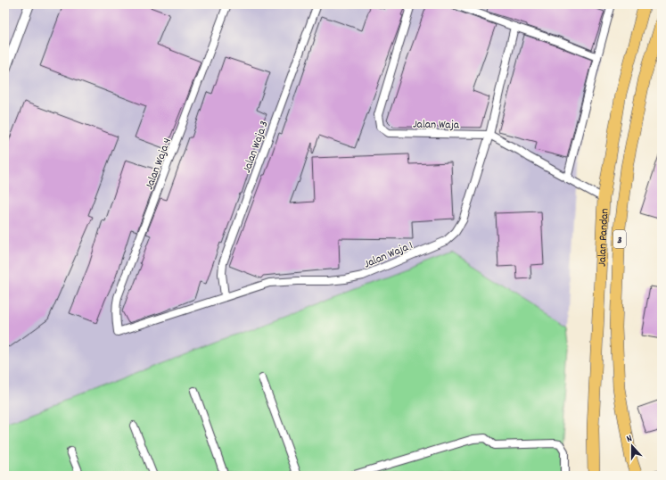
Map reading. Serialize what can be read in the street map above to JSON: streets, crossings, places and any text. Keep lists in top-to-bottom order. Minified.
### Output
{"streets":{"highway":["Jalan Pandan","3"],"street":["Jalan Waja","Jalan Waja 3","Jalan Waja 4","Jalan Waja 1"]},"crossings":[["Jalan Waja","Jalan Pandan"],["Jalan Waja","Jalan Waja 1"],["Jalan Waja 3","Jalan Waja 1"],["Jalan Waja 4","Jalan Waja 1"]],"north":"top"}
